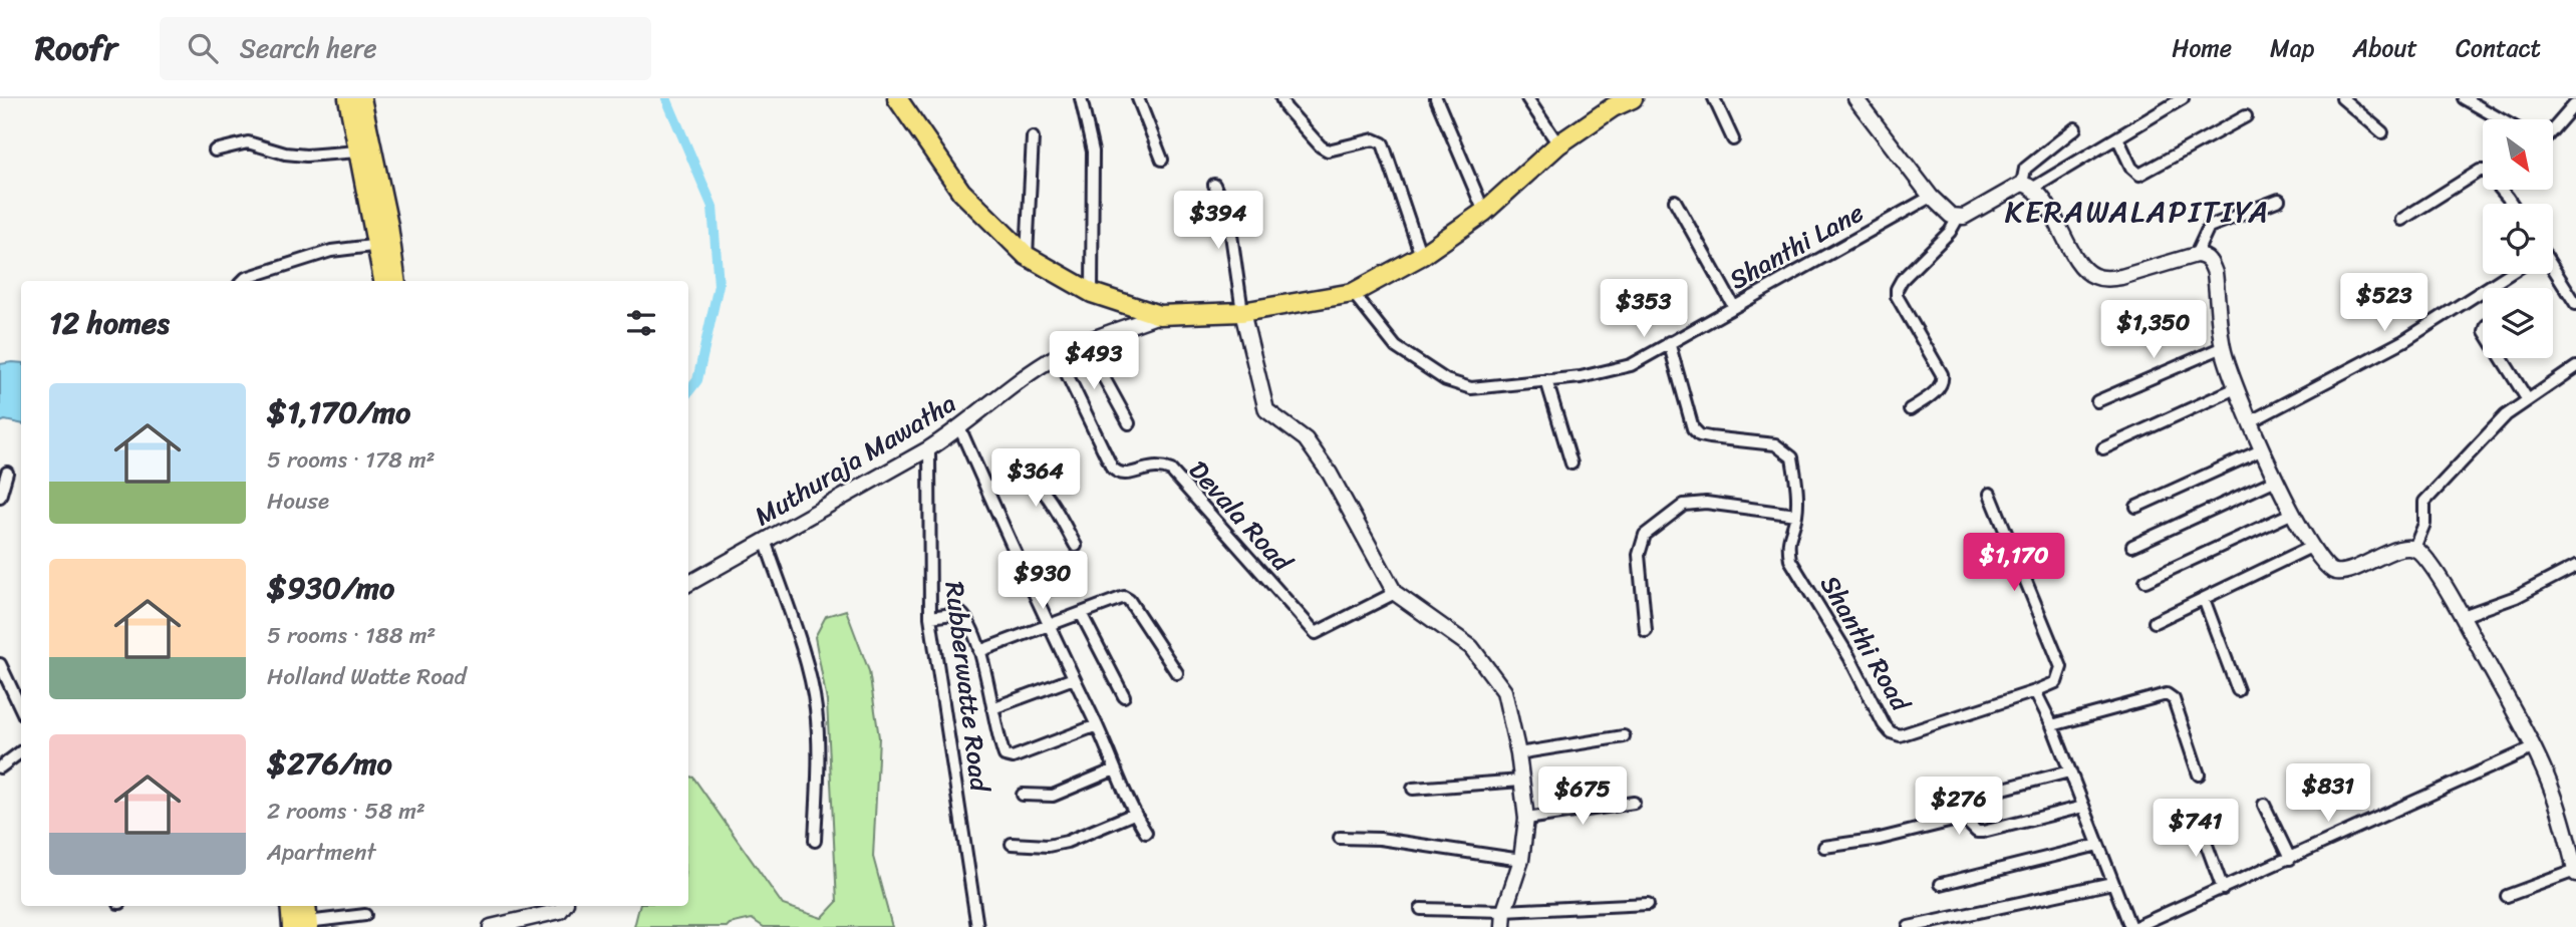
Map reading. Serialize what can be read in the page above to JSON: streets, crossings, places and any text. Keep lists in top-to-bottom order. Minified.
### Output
{"streets":{"street":["Shanthi Lane","Muthuraja Mawatha","Devala Road","Shanthi Road","Rubberwatte Road"]},"crossings":[["Shanthi Lane","Shanthi Road"],["Muthuraja Mawatha","Devala Road"],["Muthuraja Mawatha","Rubberwatte Road"]],"districts":["KERAWALAPITIYA"],"north":"bottom right","page":{"header":"Roofr","search":"Search here","nav":["Home","Map","About","Contact"],"price":["$394","$523","$353","$1,350","$493","$364","$1,170","$930","$831","$675","$276","$741"],"heading":"12 homes","list":[{"name":"$1,170/mo","note":"5 rooms · 178 m² · House"},{"name":"$930/mo","note":"5 rooms · 188 m² · Holland Watte Road"},{"name":"$276/mo","note":"2 rooms · 58 m² · Apartment"}]}}
